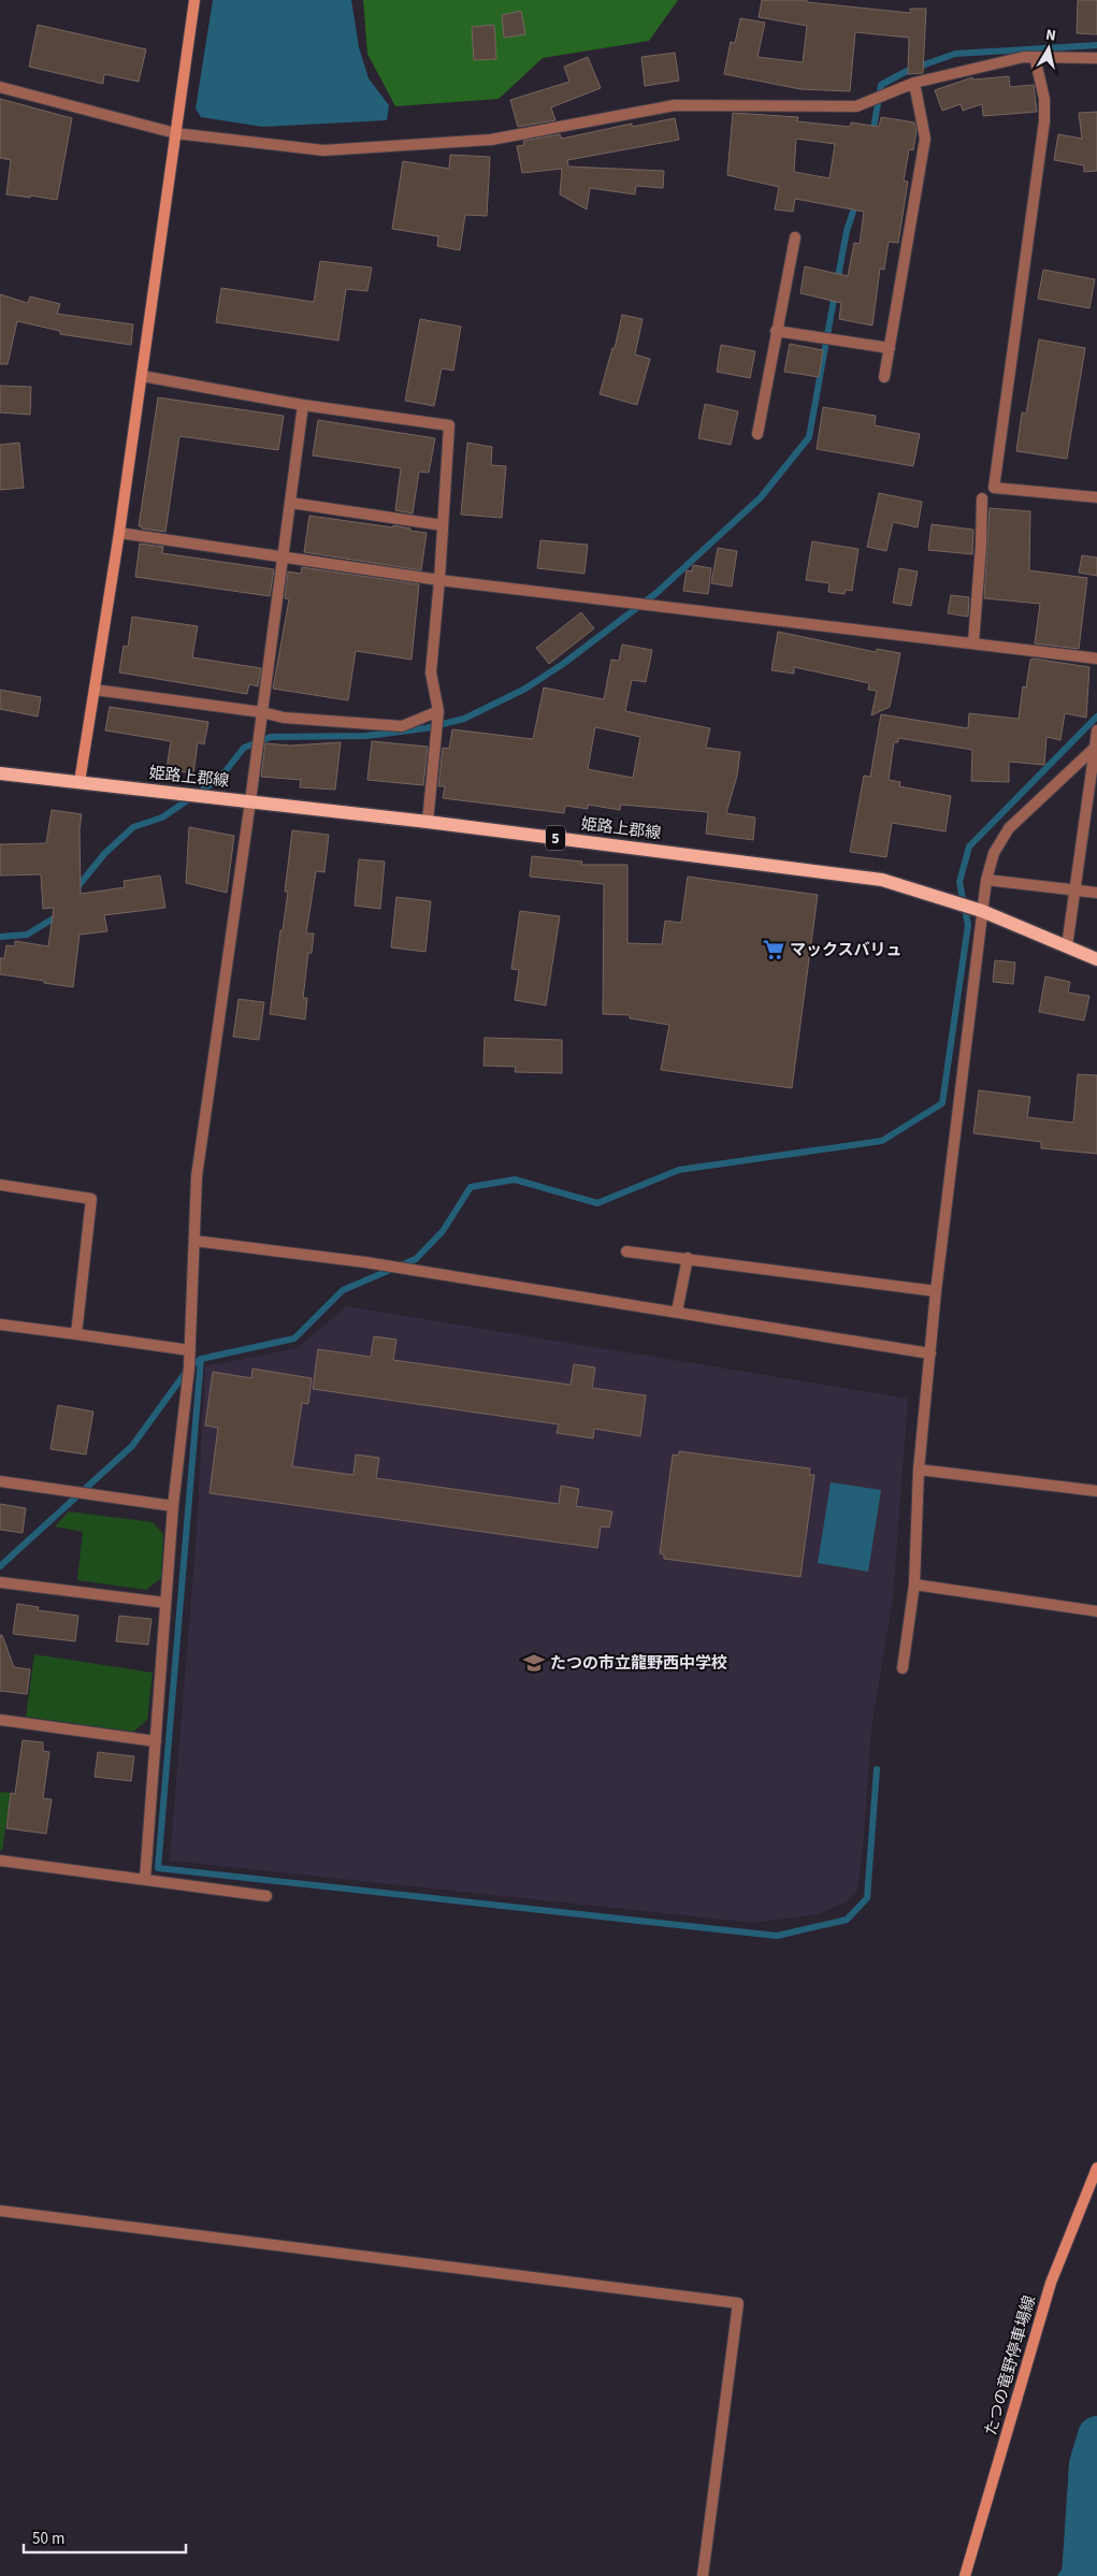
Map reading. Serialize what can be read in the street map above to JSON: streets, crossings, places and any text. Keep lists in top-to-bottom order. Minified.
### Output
{"streets":{"main road":["姫路上郡線","5"],"street":["たつの竜野停車場線"]},"places":{"supermarket":["マックスバリュ"],"school or university":["たつの市立龍野西中学校"]},"scale_bar":"50 m","north":"top"}
